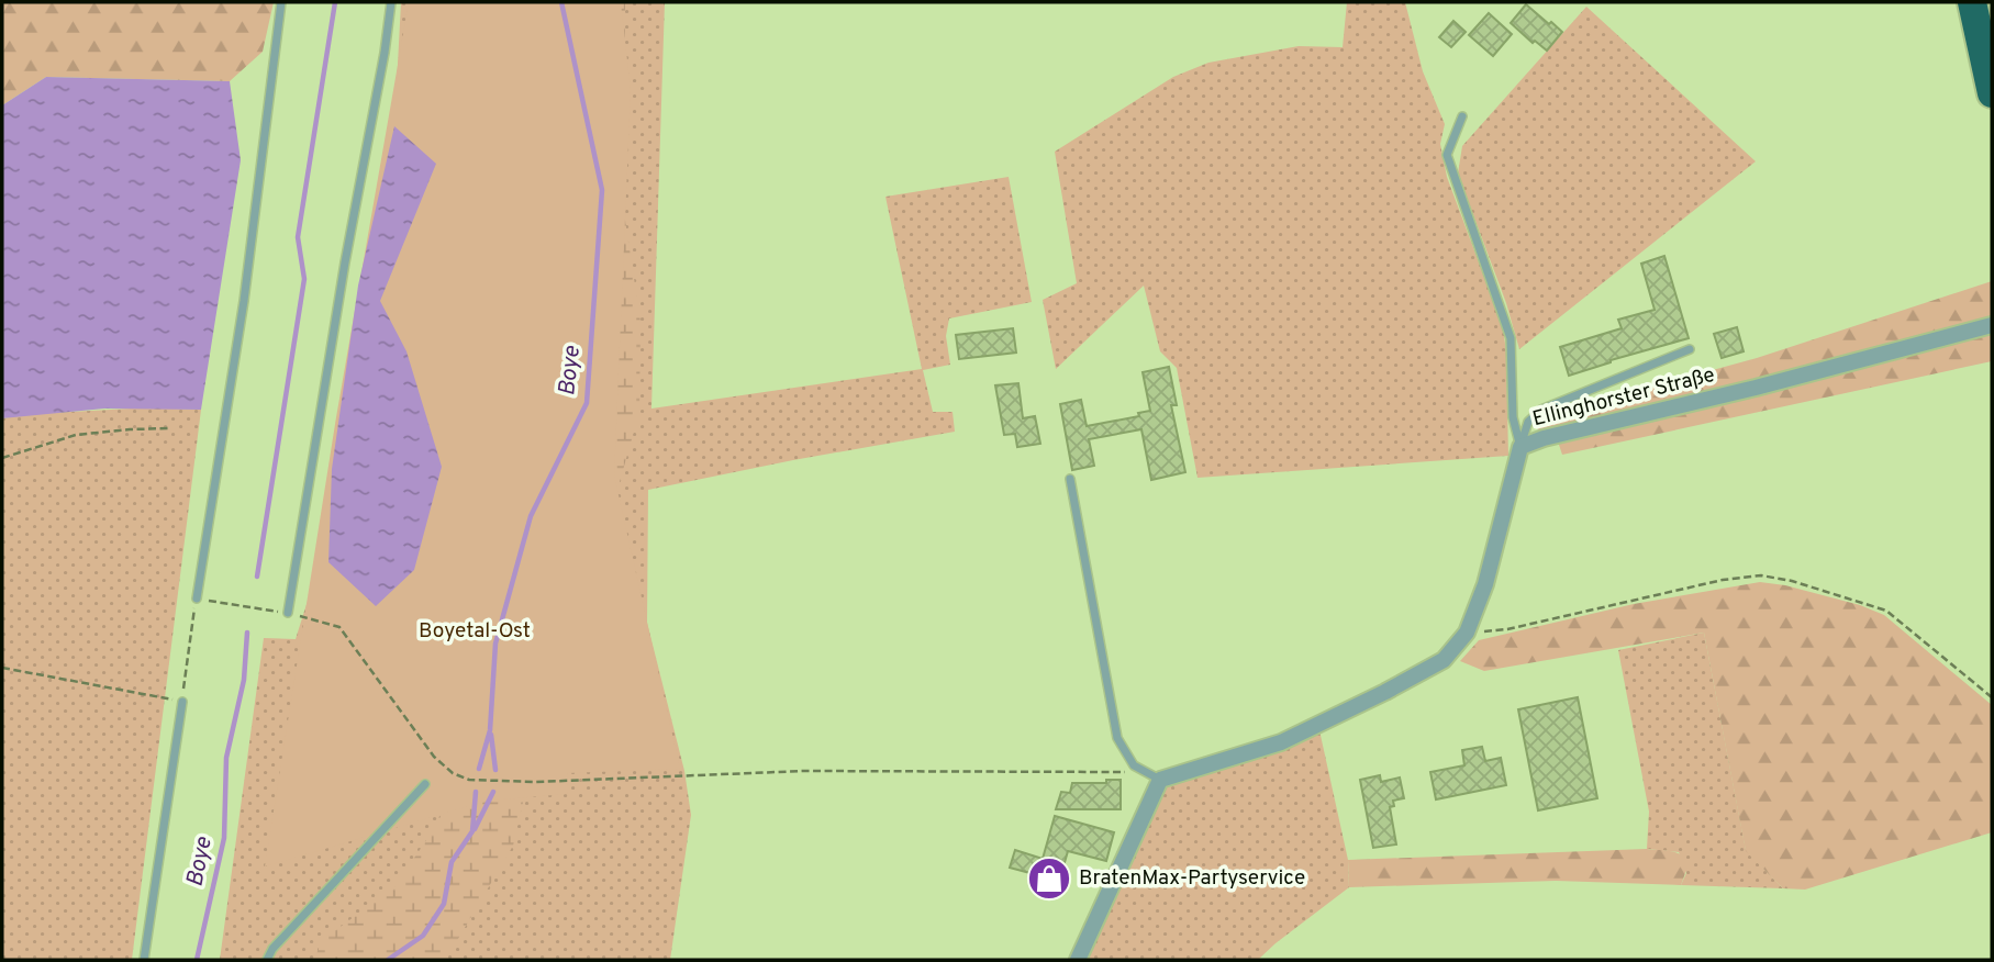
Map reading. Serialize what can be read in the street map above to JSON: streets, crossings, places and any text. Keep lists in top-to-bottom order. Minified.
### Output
{"streets":{"street":["Ellinghorster Straße"]},"water":["Boye"],"parks":["Boyetal-Ost"],"places":{"shop":["BratenMax-Partyservice"]}}
